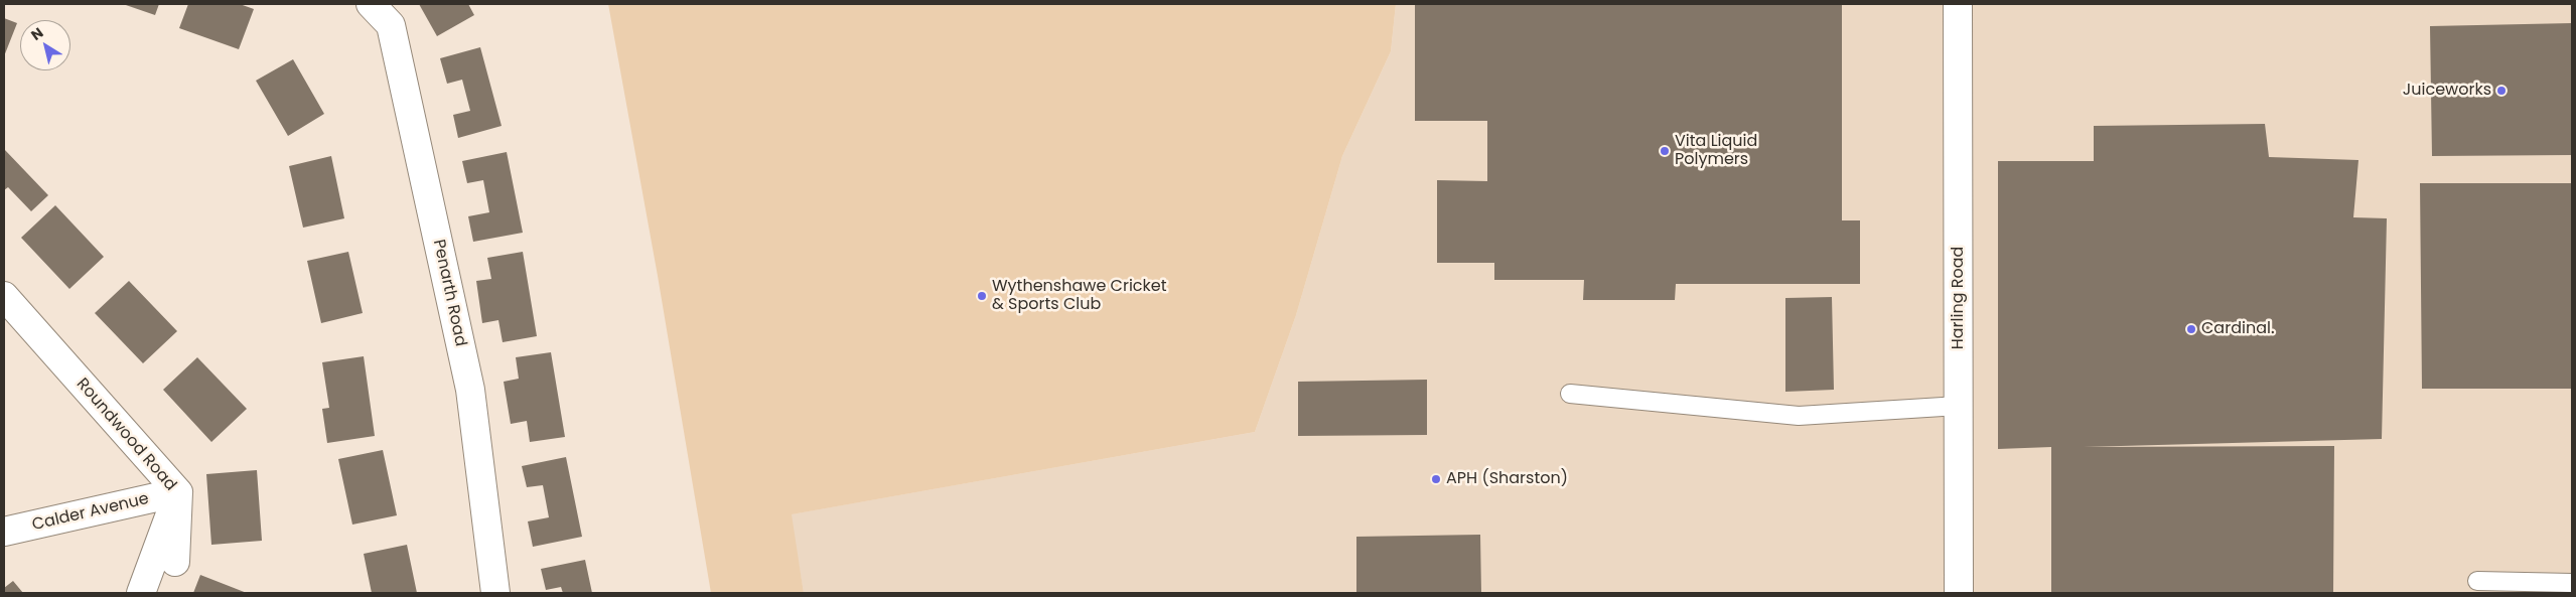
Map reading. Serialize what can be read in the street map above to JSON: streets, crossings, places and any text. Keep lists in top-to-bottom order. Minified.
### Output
{"streets":{"street":["Penarth Road","Harling Road","Roundwood Road","Calder Avenue"]},"crossings":[["Roundwood Road","Calder Avenue"]],"places":["Juiceworks","Vita Liquid Polymers","Wythenshawe Cricket & Sports Club","Cardinal.","APH (Sharston)"],"north":"top left"}
